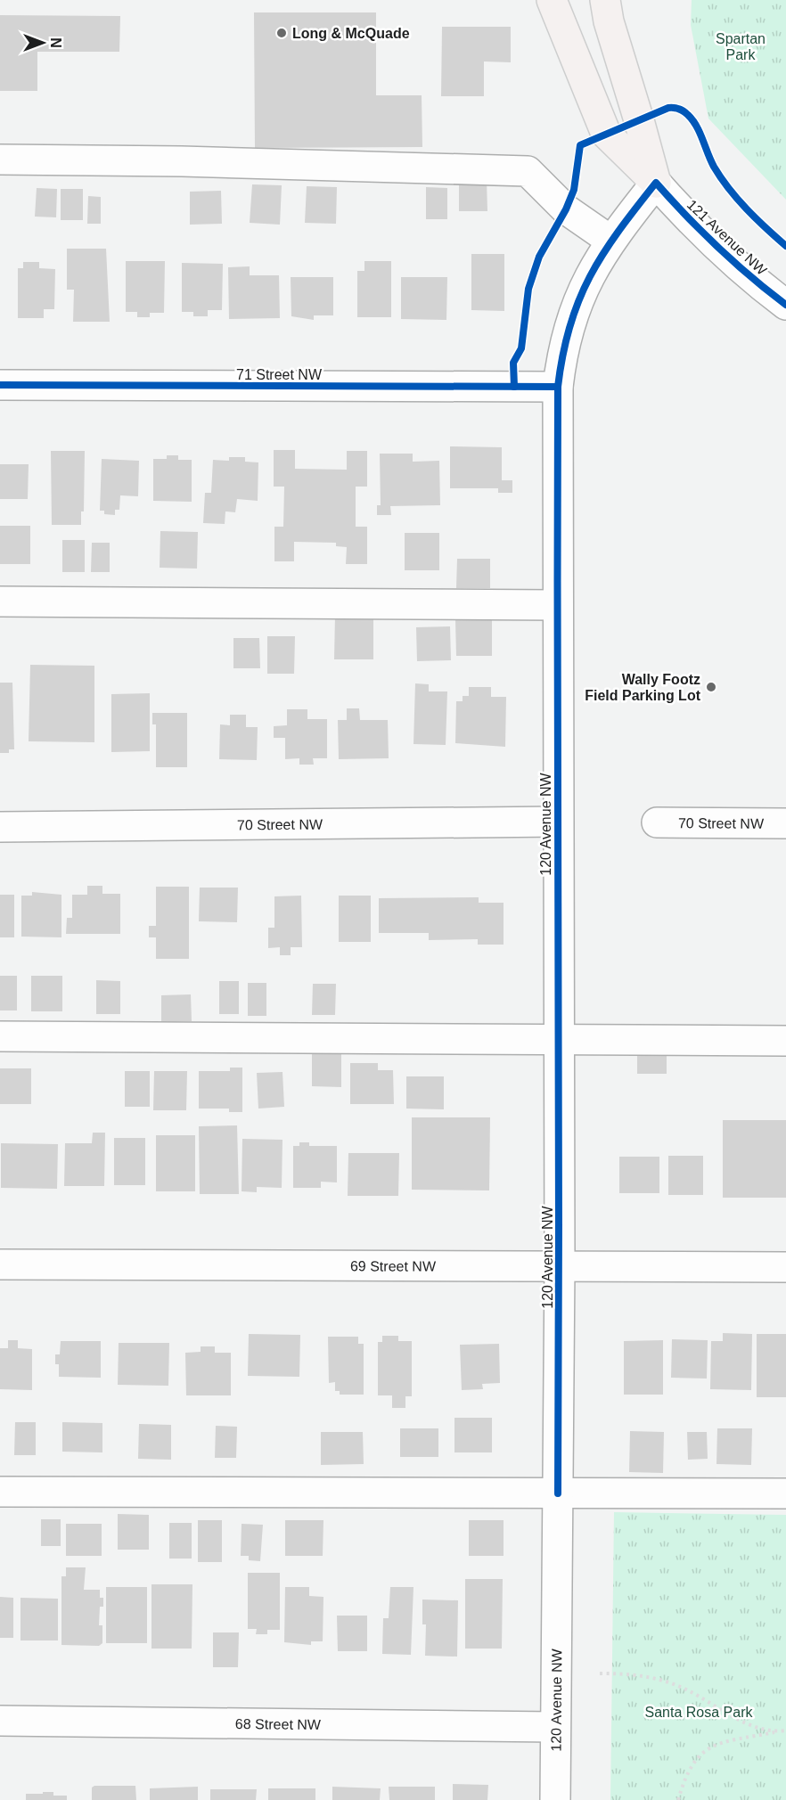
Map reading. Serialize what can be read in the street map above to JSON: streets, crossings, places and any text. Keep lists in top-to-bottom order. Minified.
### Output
{"streets":{"street":["121 Avenue NW","71 Street NW","70 Street NW","120 Avenue NW","69 Street NW","68 Street NW"]},"crossings":[["121 Avenue NW","120 Avenue NW"],["71 Street NW","120 Avenue NW"],["70 Street NW","120 Avenue NW"],["120 Avenue NW","69 Street NW"],["120 Avenue NW","68 Street NW"]],"parks":["Spartan Park","Santa Rosa Park"],"places":["Long & McQuade","Wally Footz Field Parking Lot"],"north":"right"}
